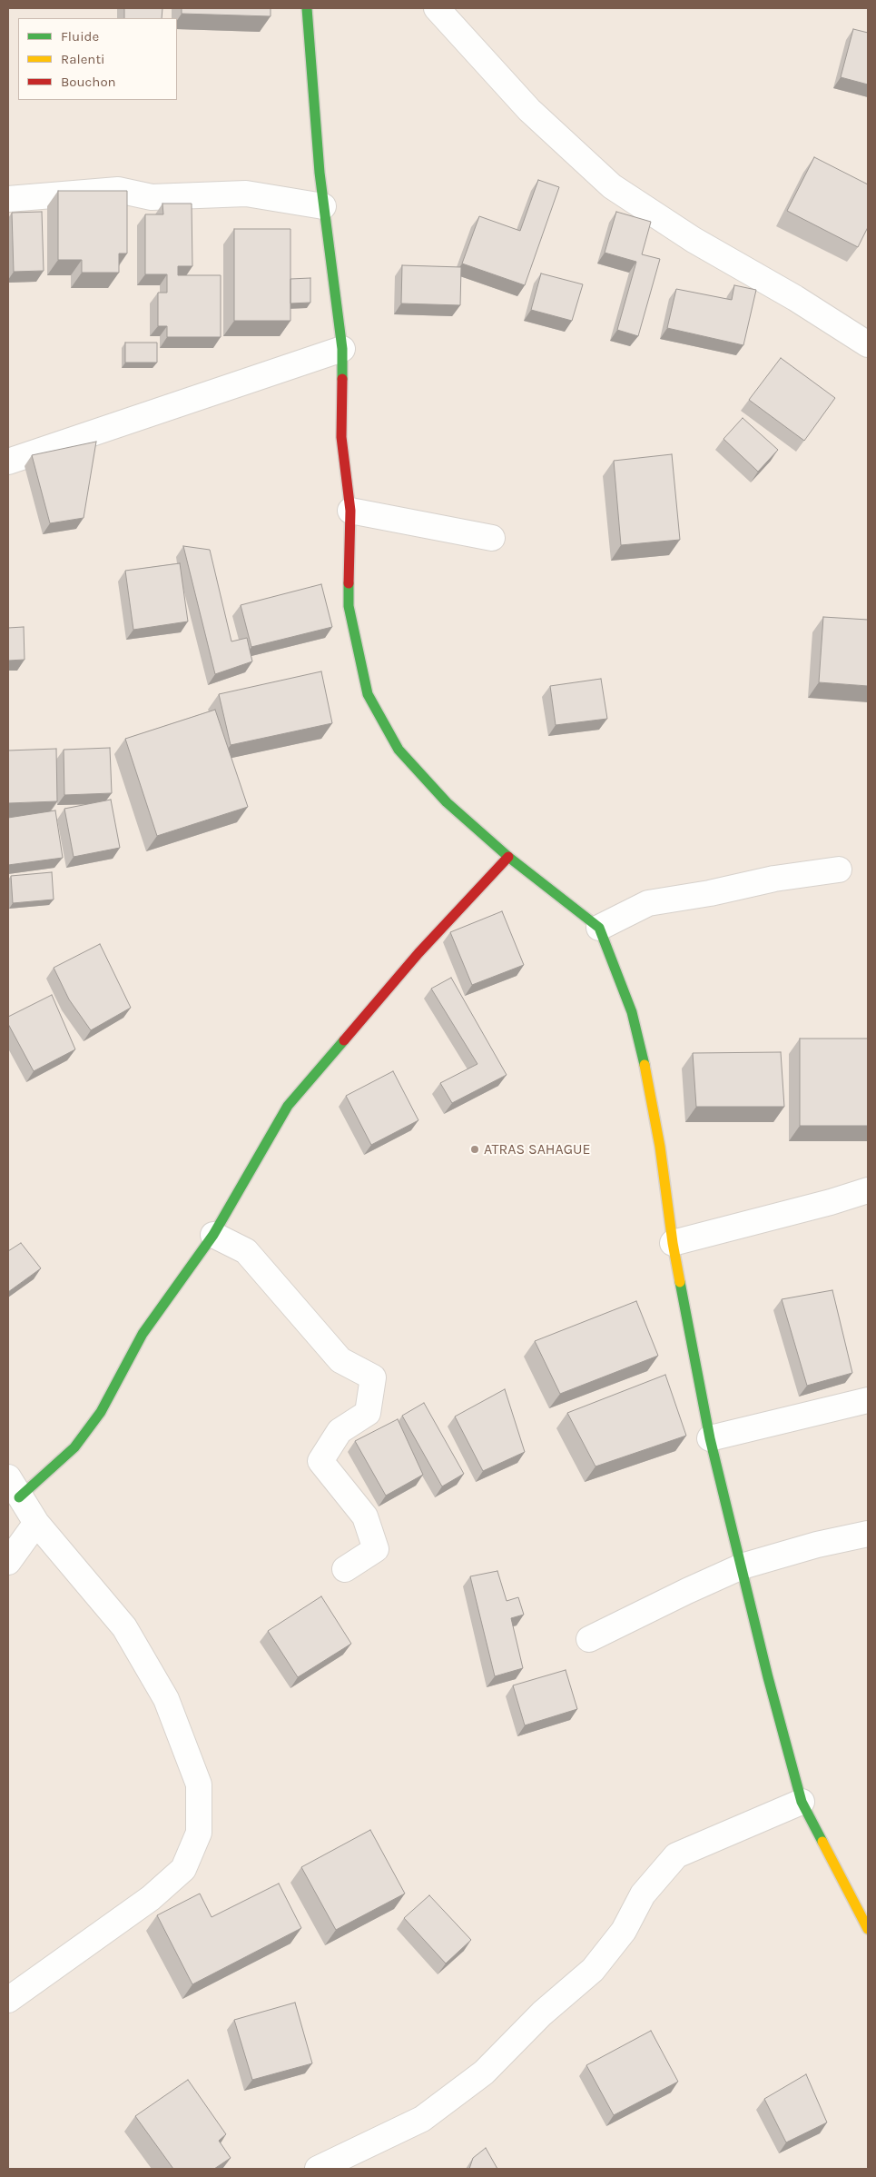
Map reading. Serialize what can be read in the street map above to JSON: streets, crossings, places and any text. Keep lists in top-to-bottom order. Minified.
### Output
{"places":["ATRAS SAHAGUE"],"legend":["Fluide","Ralenti","Bouchon"]}
